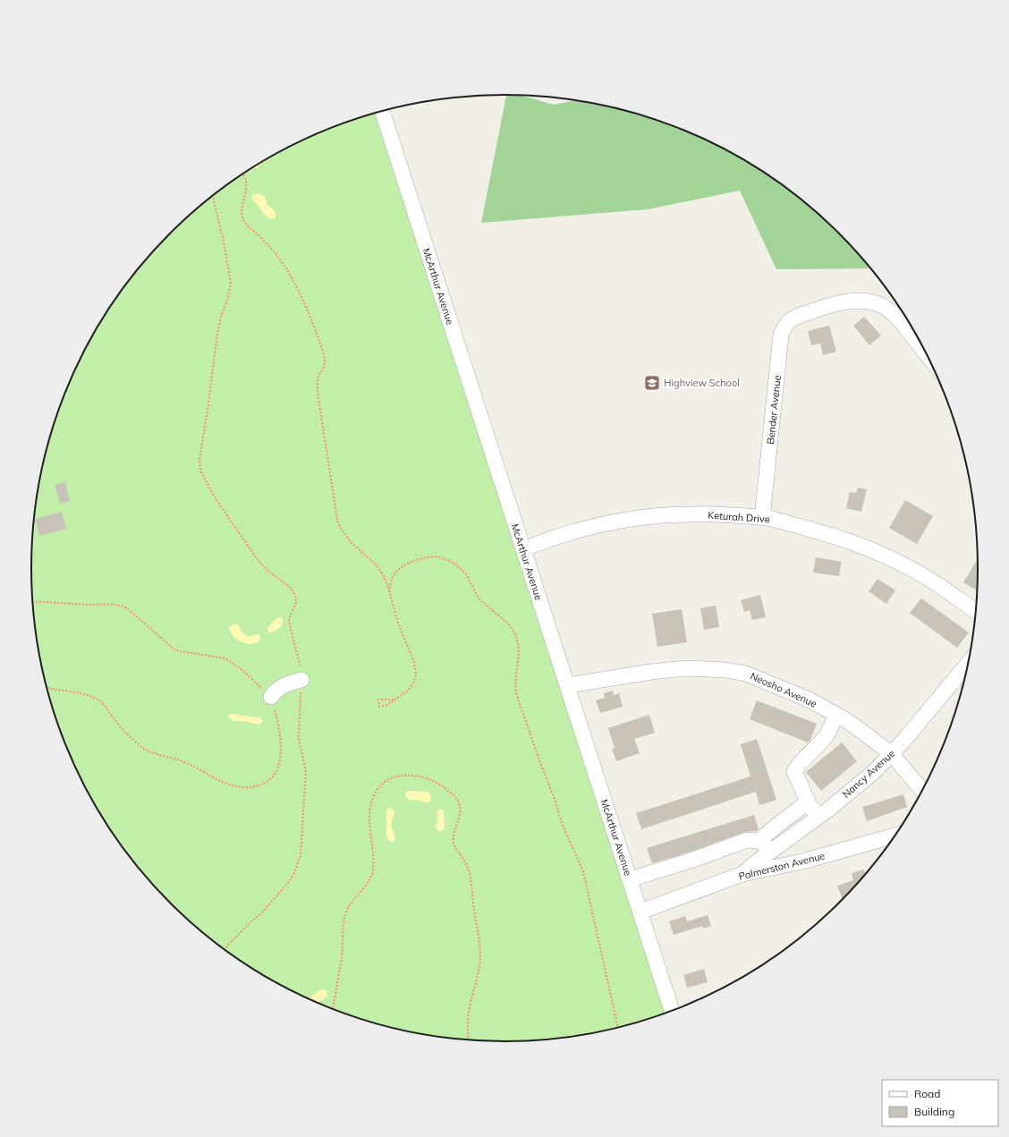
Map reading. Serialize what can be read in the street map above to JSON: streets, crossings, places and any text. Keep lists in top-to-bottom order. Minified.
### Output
{"streets":{"street":["McArthur Avenue","Bender Avenue","Keturah Drive","Neosho Avenue","Nancy Avenue","Palmerston Avenue"]},"crossings":[["McArthur Avenue","Keturah Drive"],["McArthur Avenue","Neosho Avenue"],["McArthur Avenue","Palmerston Avenue"],["Bender Avenue","Keturah Drive"],["Neosho Avenue","Nancy Avenue"],["Nancy Avenue","Palmerston Avenue"]],"places":{"school or university":["Highview School"]},"legend":["Road","Building"]}
